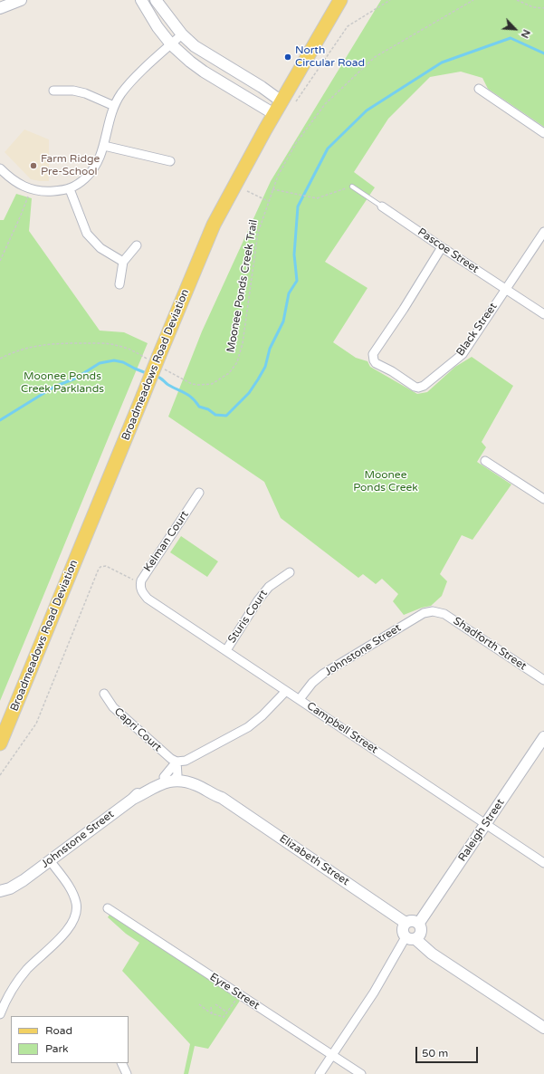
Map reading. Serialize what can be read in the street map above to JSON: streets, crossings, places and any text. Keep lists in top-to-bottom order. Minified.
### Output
{"streets":{"main road":["Broadmeadows Road Deviation"],"street":["Pascoe Street","Black Street","Kelman Court","Sturis Court","Shadforth Street","Johnstone Street","Campbell Street","Capri Court","Raleigh Street","Elizabeth Street","Eyre Street"],"path":["Moonee Ponds Creek Trail"]},"crossings":[["Pascoe Street","Black Street"],["Kelman Court","Campbell Street"],["Sturis Court","Campbell Street"],["Shadforth Street","Johnstone Street"],["Johnstone Street","Campbell Street"],["Johnstone Street","Capri Court"],["Johnstone Street","Elizabeth Street"],["Campbell Street","Raleigh Street"],["Raleigh Street","Elizabeth Street"]],"parks":["Moonee Ponds Creek Parklands","Moonee Ponds Creek"],"places":["North Circular Road","Farm Ridge Pre-School"],"legend":["Road","Park"],"scale_bar":"50 m","north":"bottom right"}
